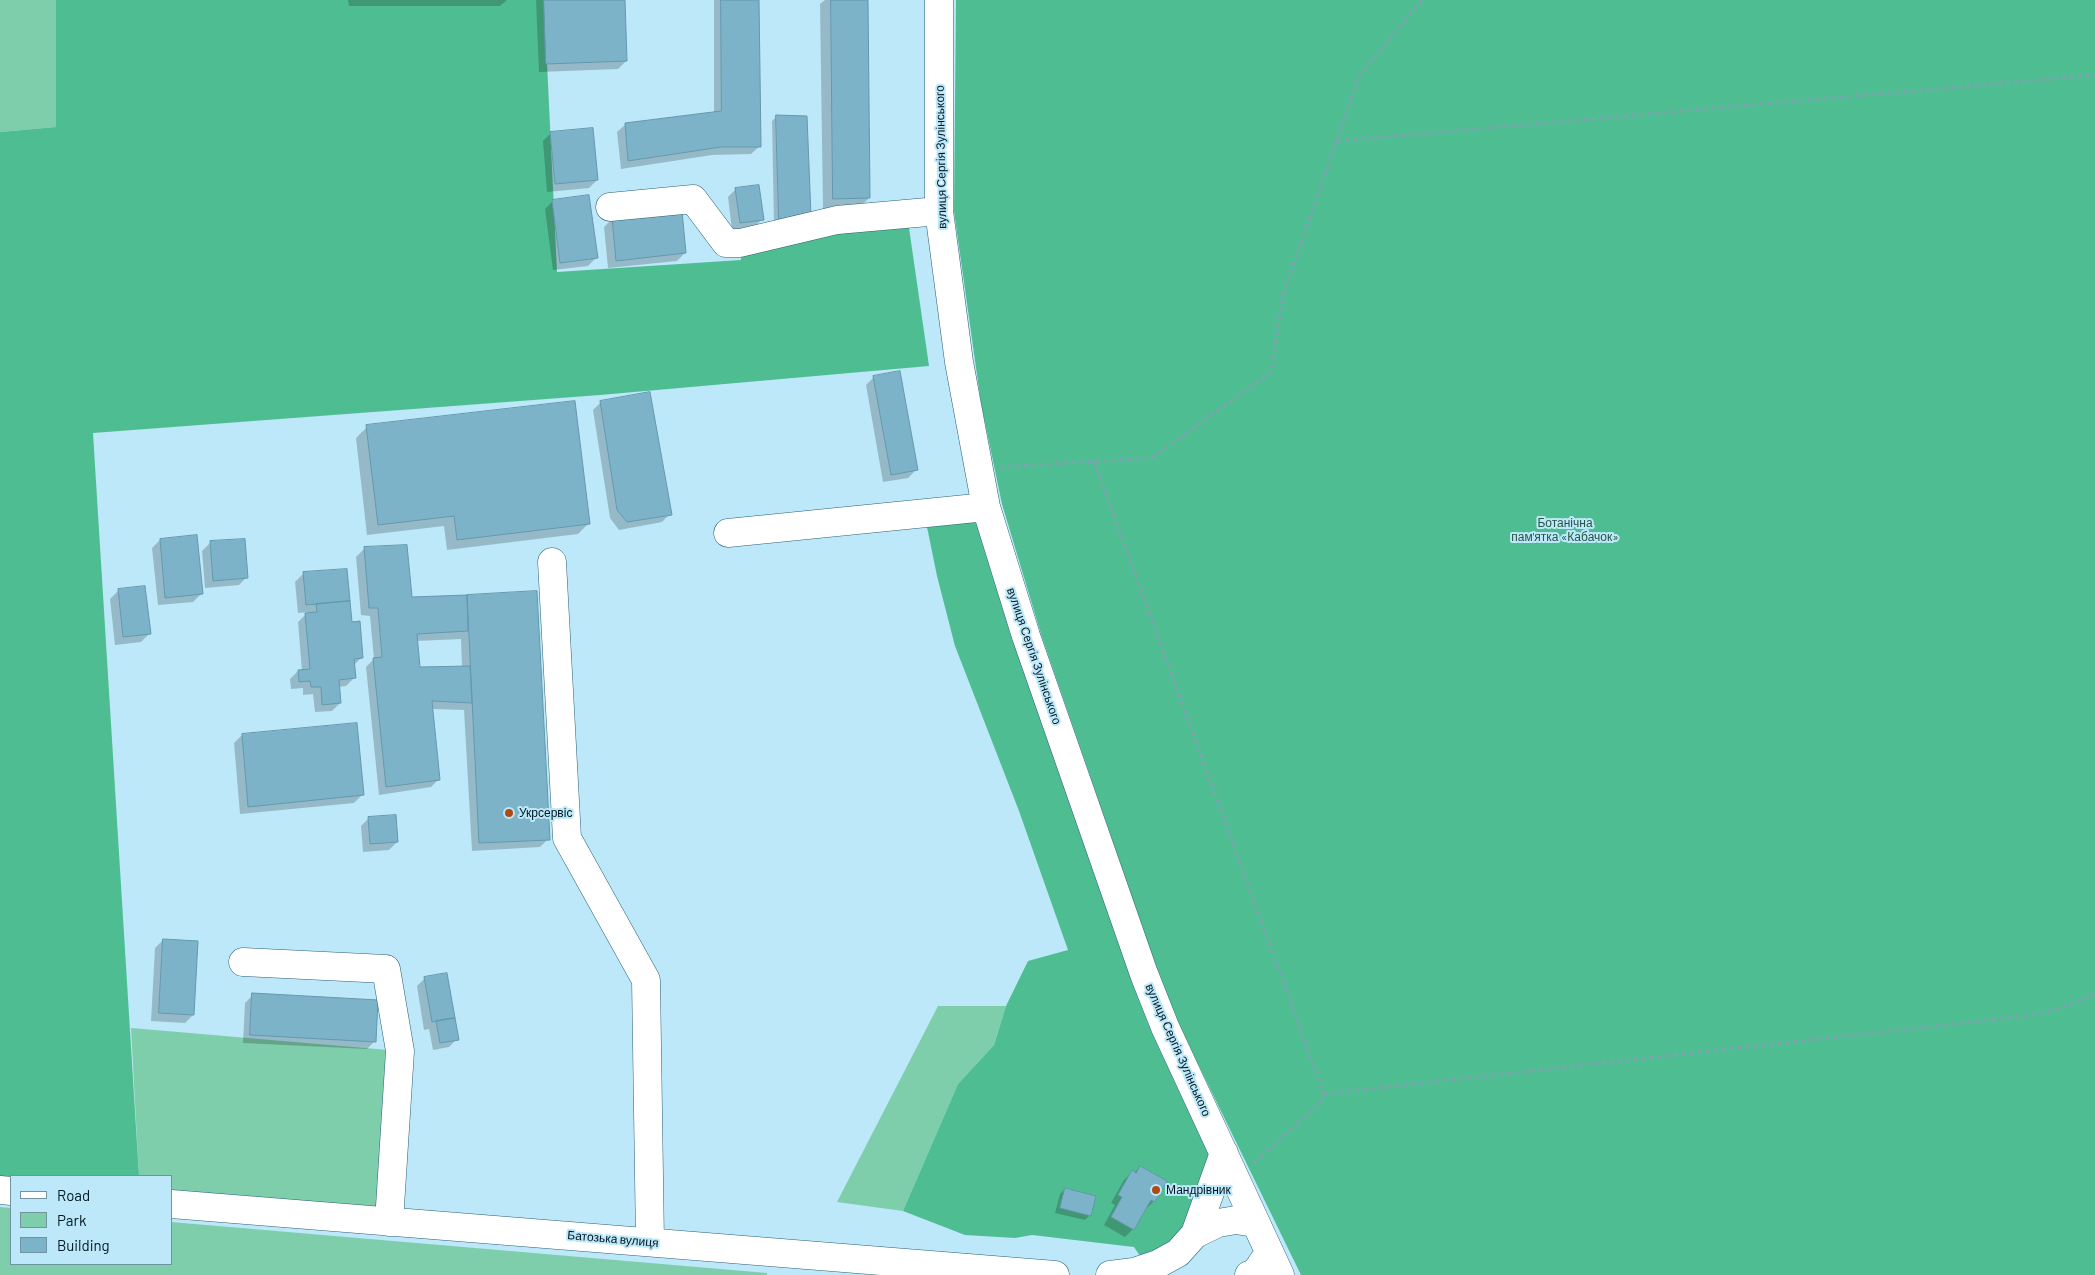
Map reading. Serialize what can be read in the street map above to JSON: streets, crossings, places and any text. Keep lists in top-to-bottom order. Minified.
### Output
{"streets":{"street":["вулиця Сергія Зулінського","Батозька вулиця"]},"parks":["Ботанічна пам'ятка «Кабачок»"],"places":["Укрсервіс","Мандрівник"],"legend":["Road","Park","Building"]}
